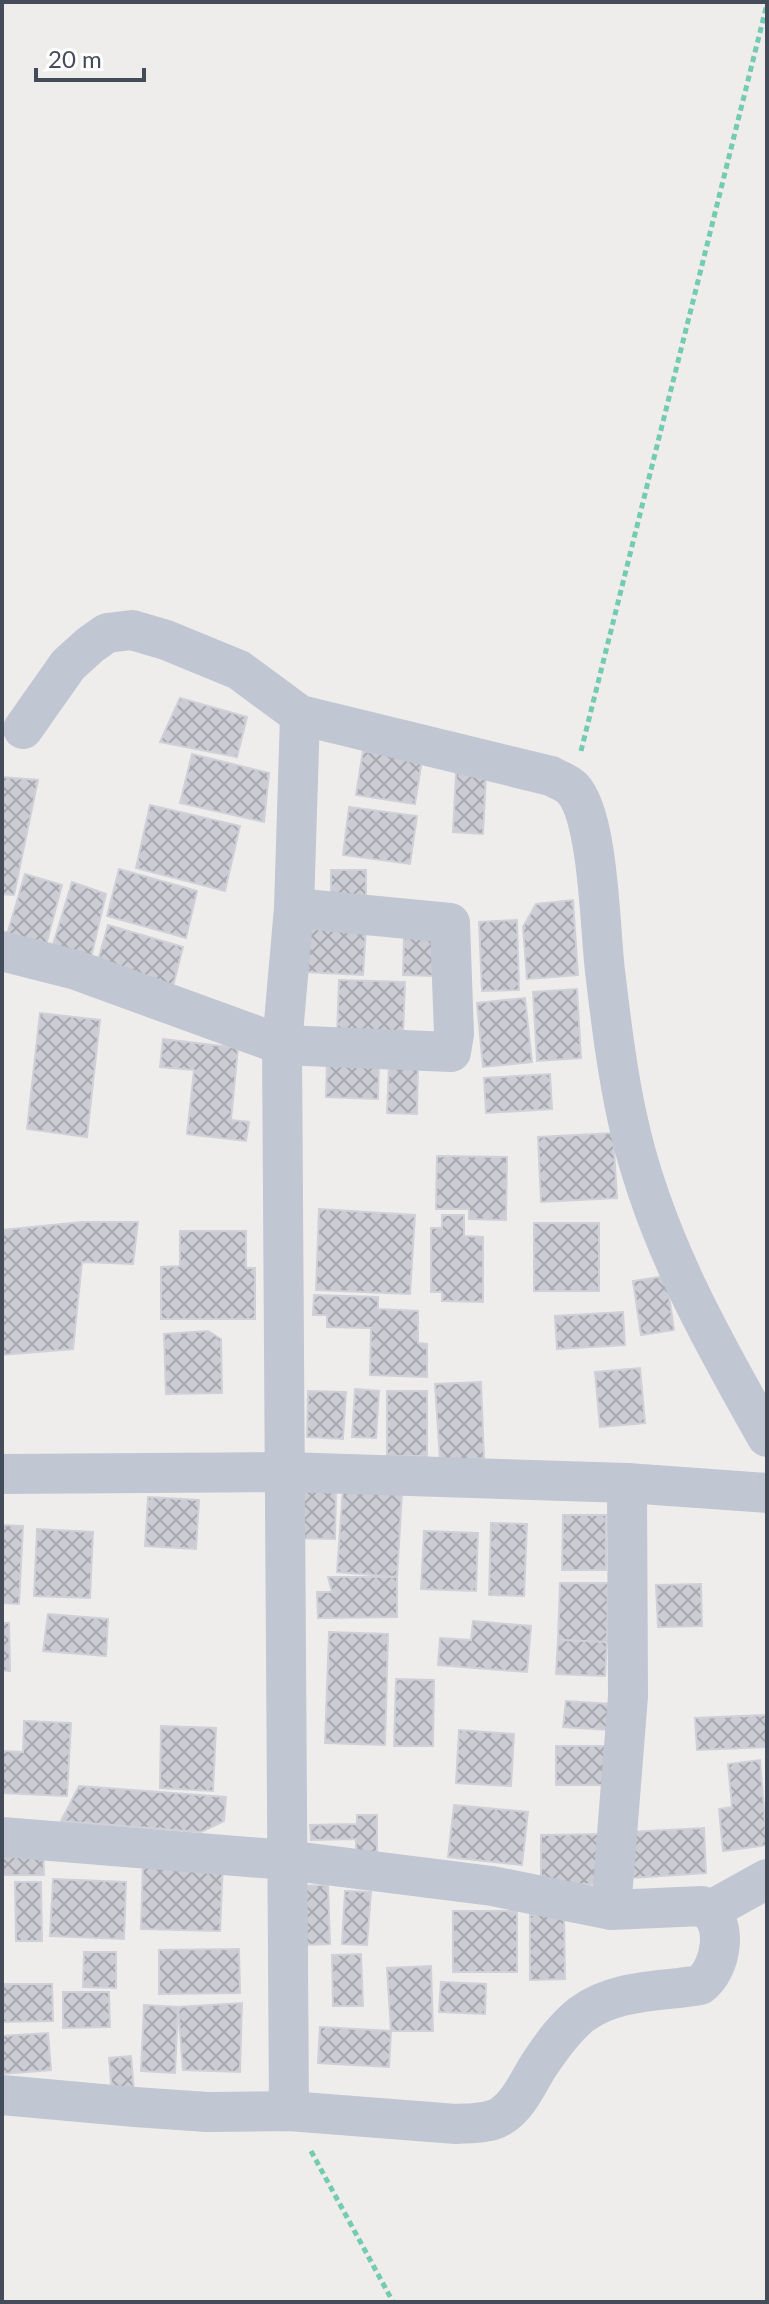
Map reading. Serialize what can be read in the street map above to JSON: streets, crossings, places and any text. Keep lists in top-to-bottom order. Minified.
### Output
{"scale_bar":"20 m"}
